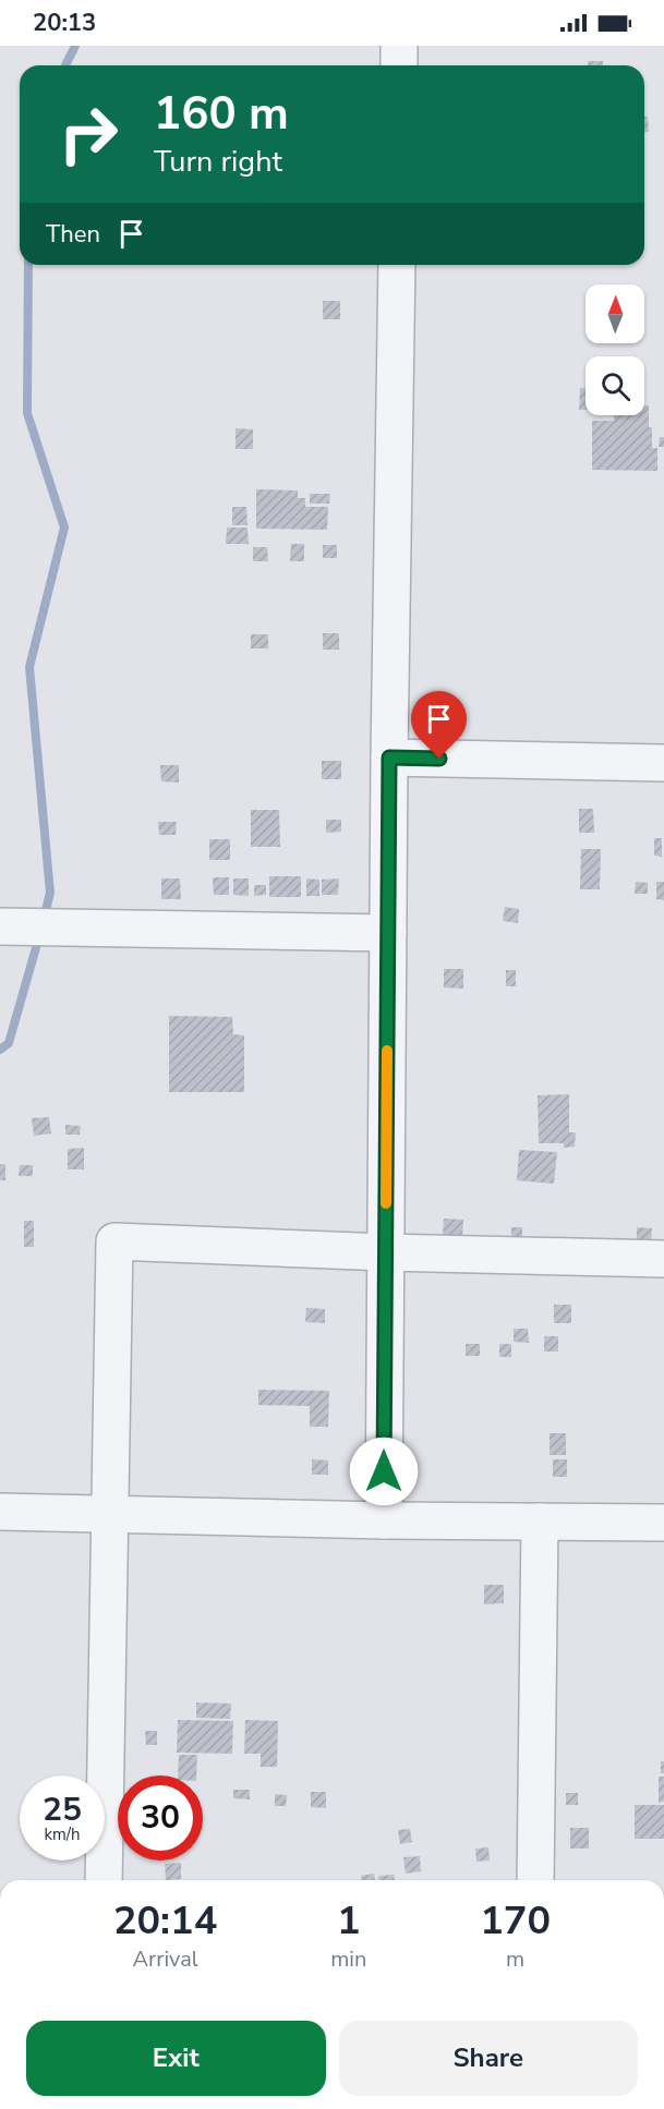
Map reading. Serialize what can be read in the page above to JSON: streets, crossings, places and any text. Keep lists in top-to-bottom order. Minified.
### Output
{"north":"top","page":{"status":"20:13","turn":["160 m","Turn right"],"then":"Then","speed":"25 km/h","limit":"30","eta":["20:14","Arrival","1","min","170","m"],"buttons":["Exit","Share"]}}
